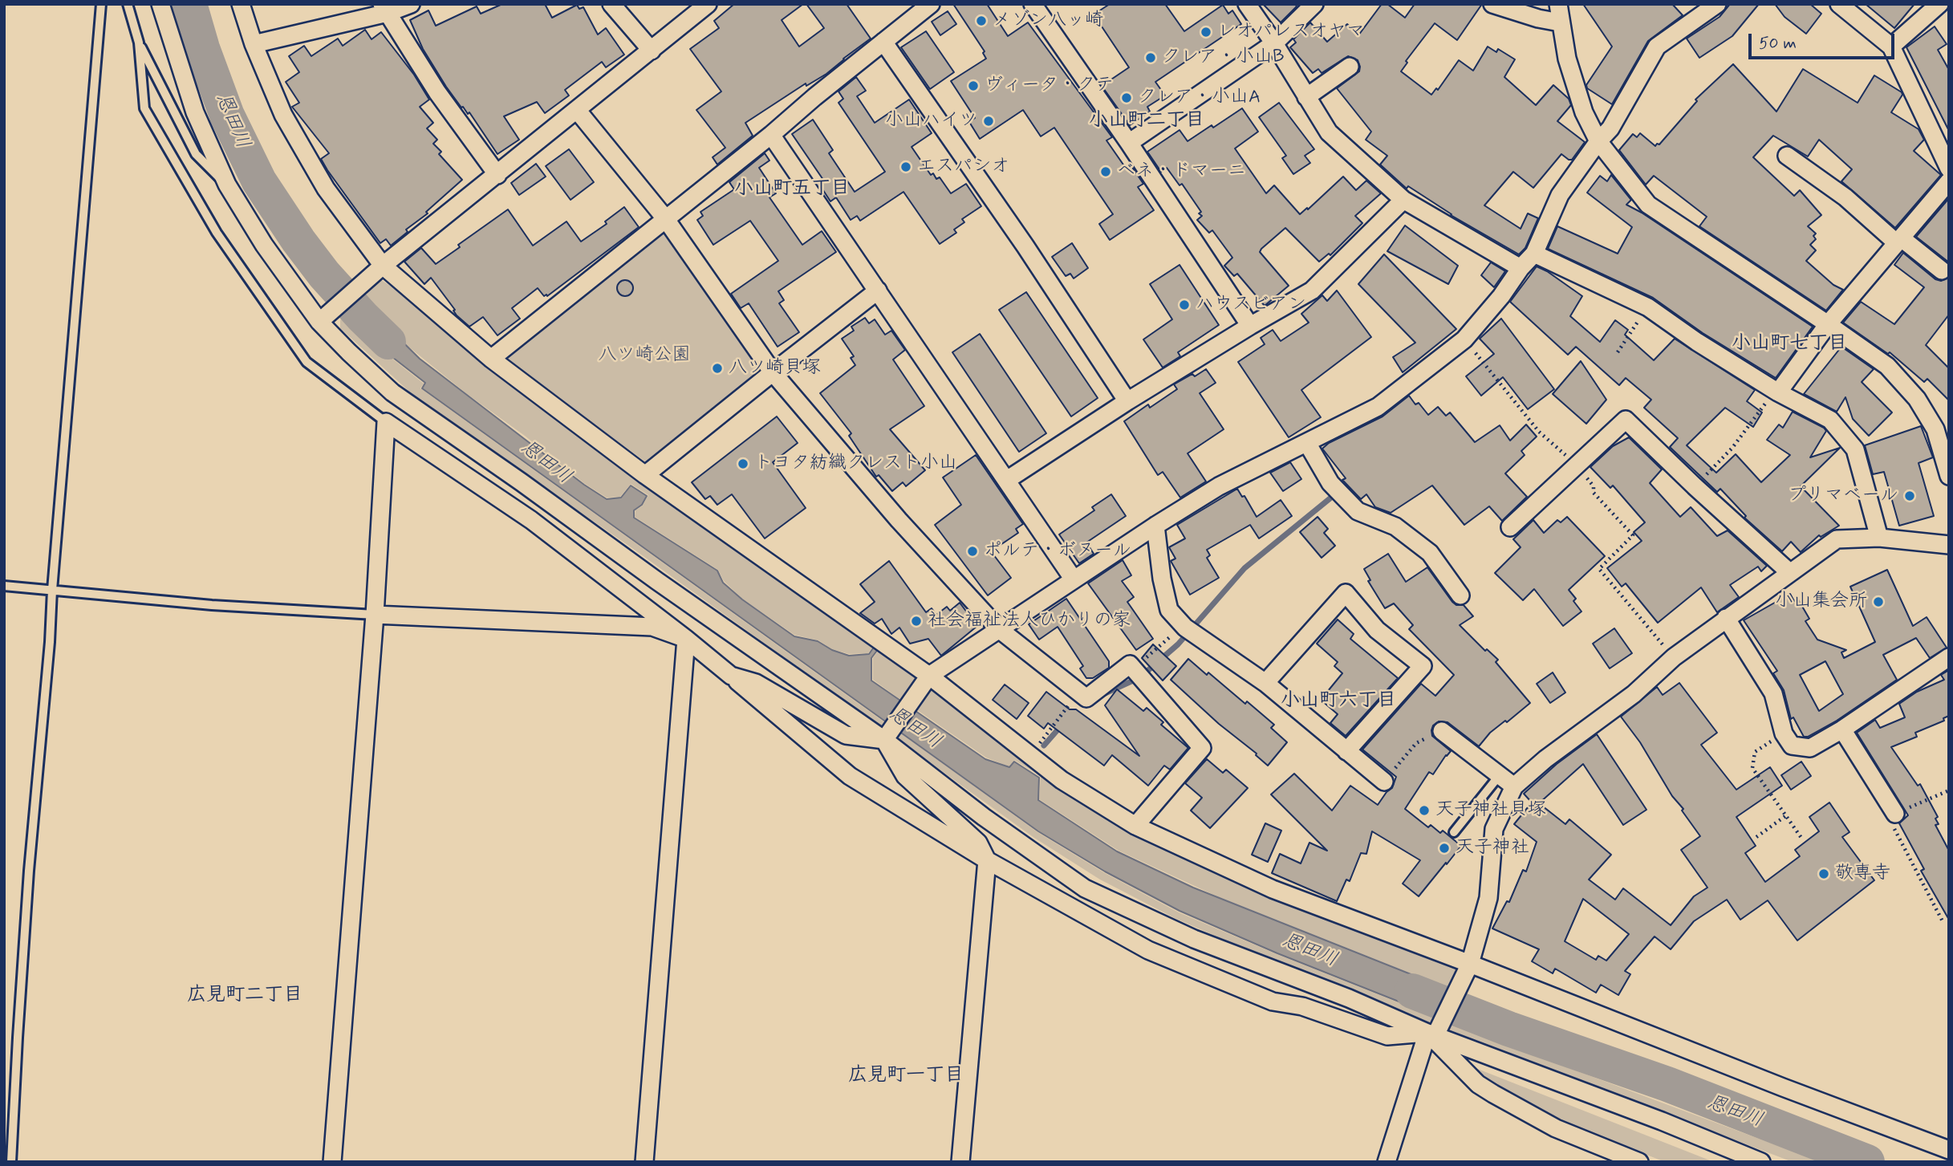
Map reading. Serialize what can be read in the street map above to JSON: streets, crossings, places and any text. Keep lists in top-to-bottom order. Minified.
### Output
{"districts":["小山町二丁目","小山町五丁目","小山町七丁目","小山町六丁目","広見町二丁目","広見町一丁目"],"water":["恩田川"],"parks":["八ツ崎公園"],"places":["メゾン八ッ崎","レオパレスオヤマ","クレア・小山B","ヴィータ・クテ","クレア・小山A","小山ハイツ","エスパシオ","ベネ・ドマーニ","ハウスビアン","八ツ崎貝塚","トヨタ紡織クレスト小山","プリマベール","ポルテ・ボヌール","小山集会所","社会福祉法人ひかりの家","天子神社貝塚","天子神社","敬専寺"],"scale_bar":"50 m"}
